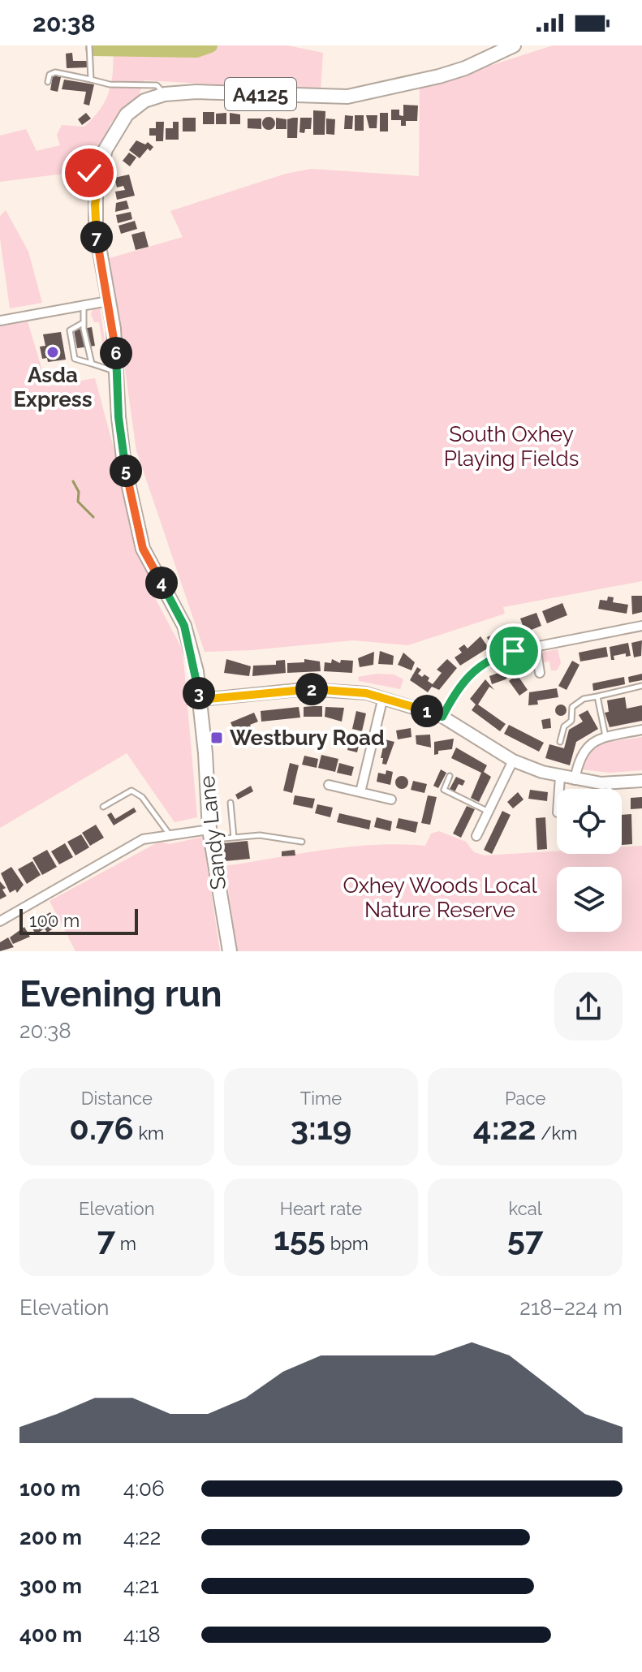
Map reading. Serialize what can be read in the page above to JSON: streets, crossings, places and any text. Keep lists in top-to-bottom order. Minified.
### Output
{"streets":{"main road":["A4125","Sandy Lane"]},"crossings":[["A4125","Sandy Lane"]],"parks":["South Oxhey Playing Fields","Oxhey Woods Local Nature Reserve"],"places":{"other":["Asda Express"],"transit":["Westbury Road"]},"scale_bar":"100 m","page":{"status":"20:38","pins":["7","6","5","4","2","3","1"],"scale":"100 m","heading":["Evening run","20:38"],"stats":[["Distance","0.76 km"],["Time","3:19"],["Pace","4:22 /km"],["Elevation","7 m"],["Heart rate","155 bpm"],["kcal","57"]],"chart":["Elevation","218–224 m"],"list":[{"name":"100 m","note":"4:06"},{"name":"200 m","note":"4:22"},{"name":"300 m","note":"4:21"},{"name":"400 m","note":"4:18"}]}}
